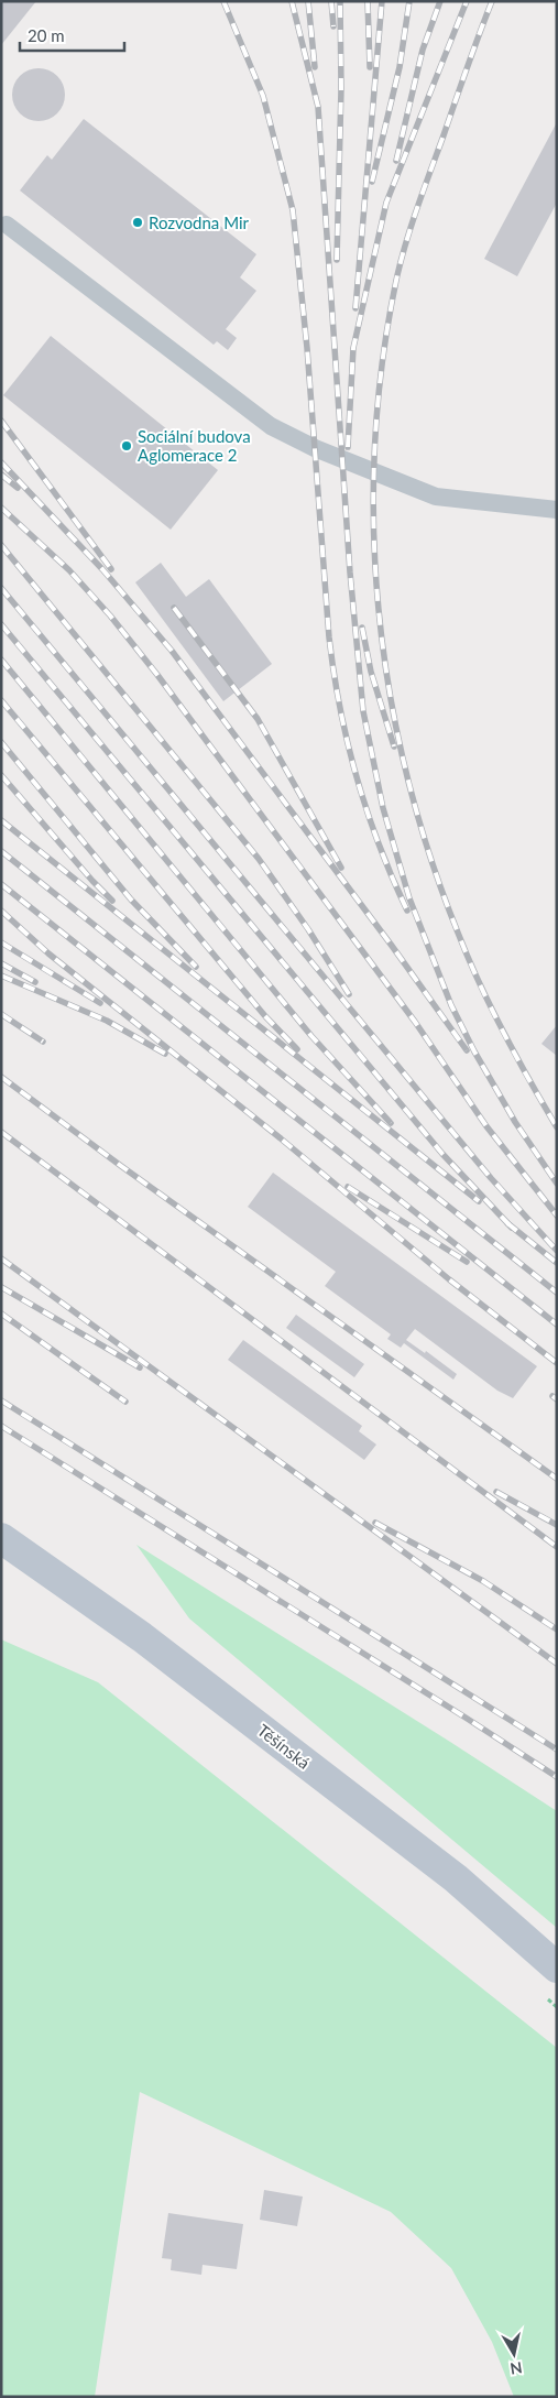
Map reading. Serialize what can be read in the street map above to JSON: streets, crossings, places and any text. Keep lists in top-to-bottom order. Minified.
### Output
{"streets":{"main road":["Těšínská"]},"places":["Rozvodna Mir","Sociální budova Aglomerace 2"],"scale_bar":"20 m","north":"bottom"}
